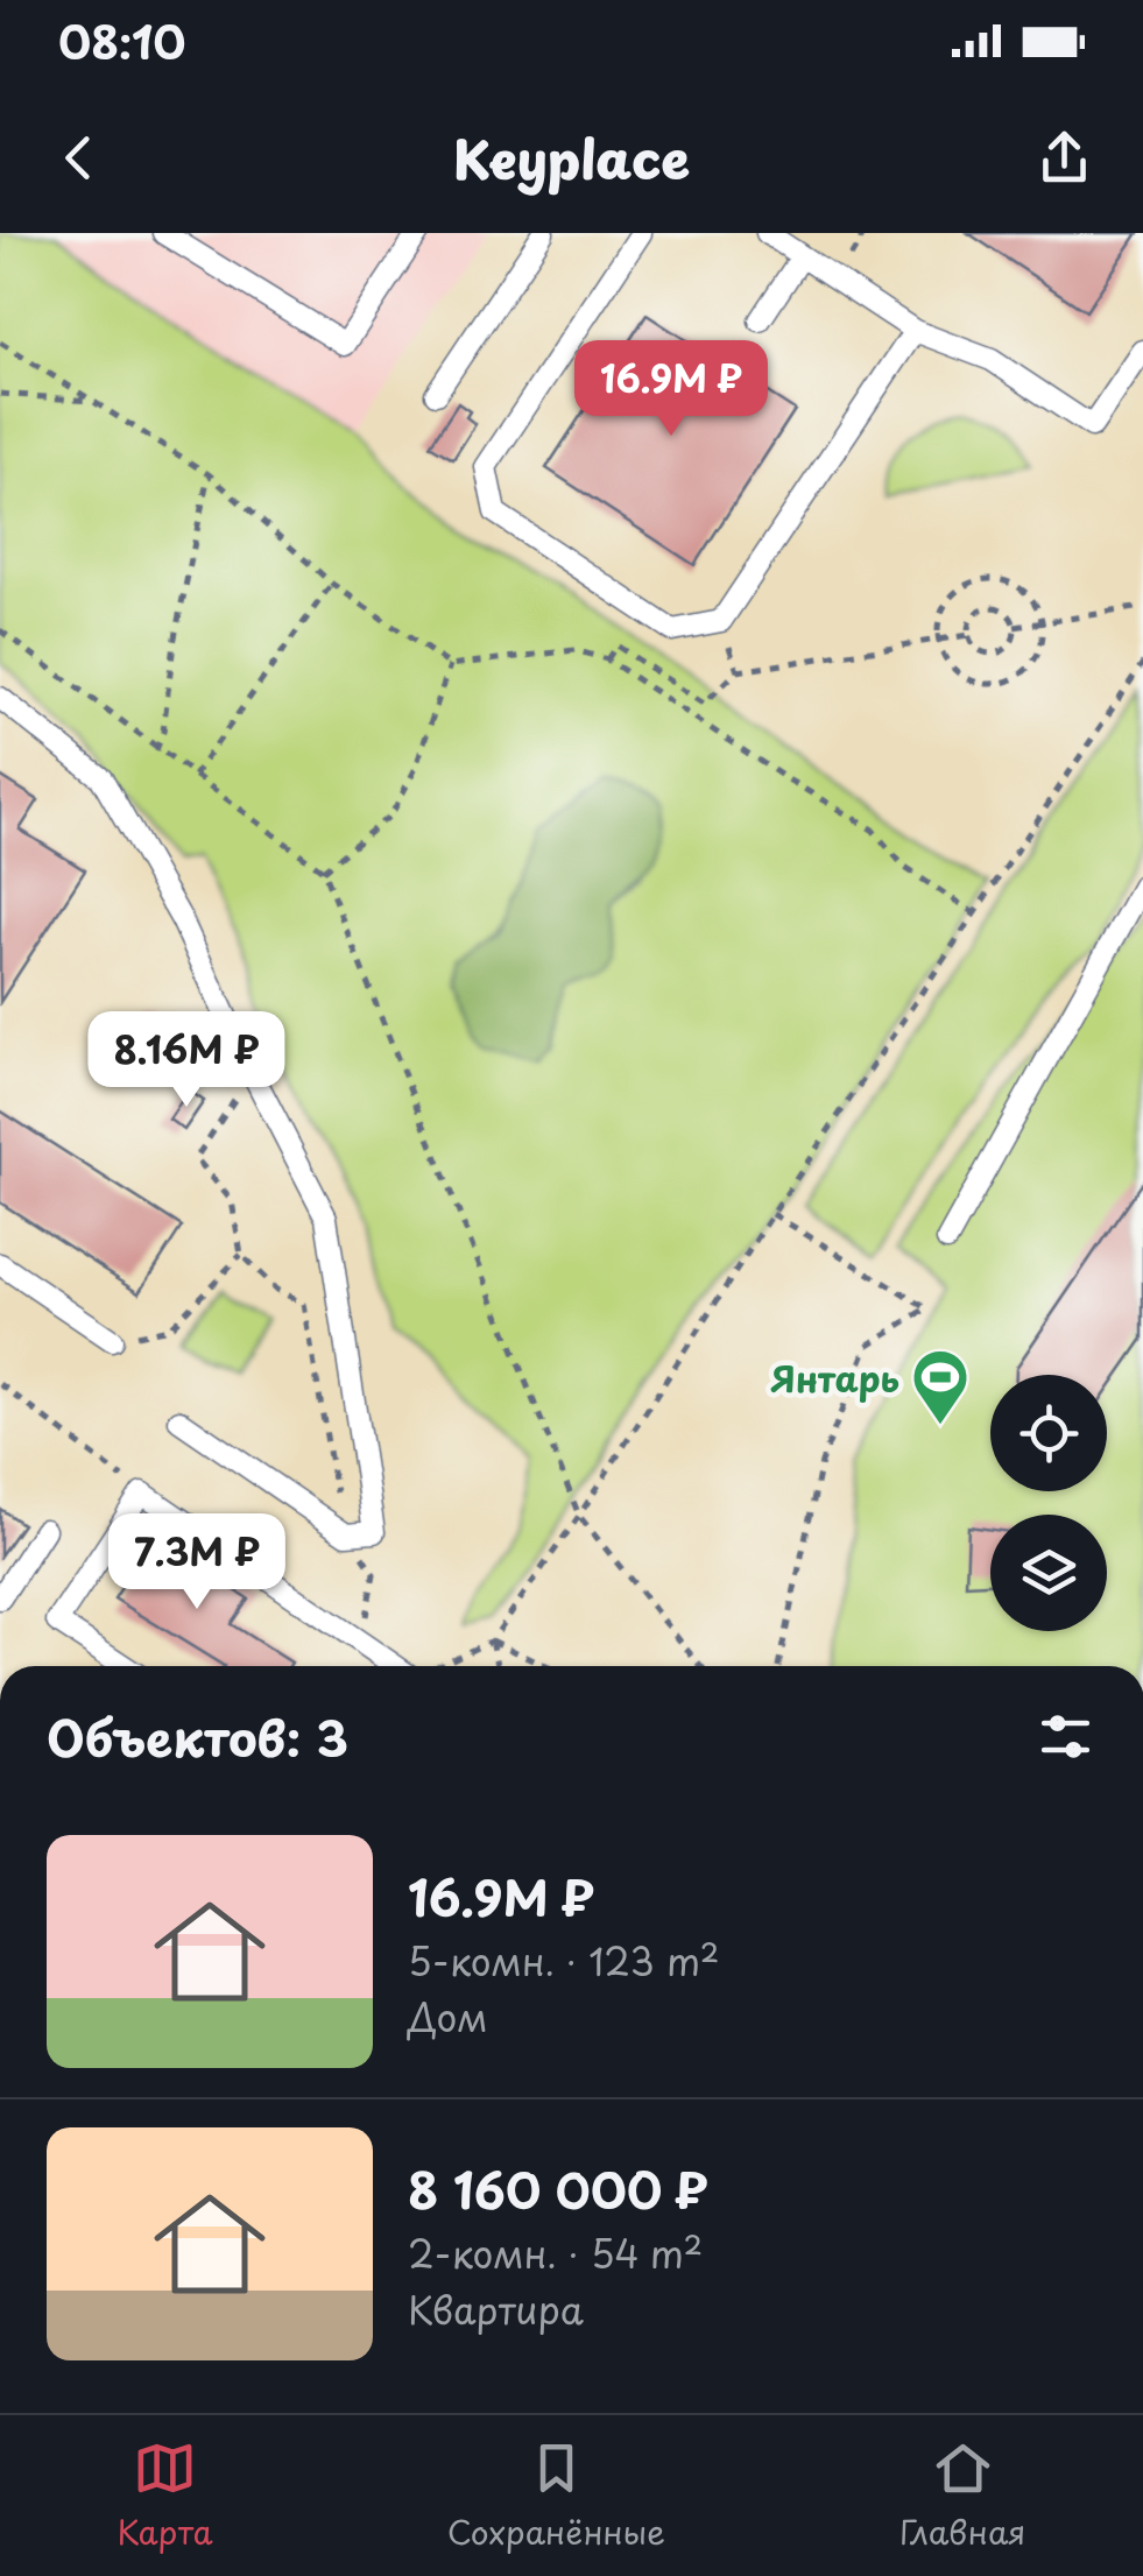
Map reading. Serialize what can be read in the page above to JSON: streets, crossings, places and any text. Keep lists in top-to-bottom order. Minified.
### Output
{"places":{"sports":["Янтарь"]},"page":{"status":"08:10","header":"Keyplace","price":["16.9M ₽","8.16M ₽","7.3M ₽"],"heading":"Объектов: 3","list":[{"name":"16.9M ₽","note":"5-комн. · 123 m² · Дом"},{"name":"8 160 000 ₽","note":"2-комн. · 54 m² · Квартира"}],"tabs":["Карта","Сохранённые","Главная"]}}
